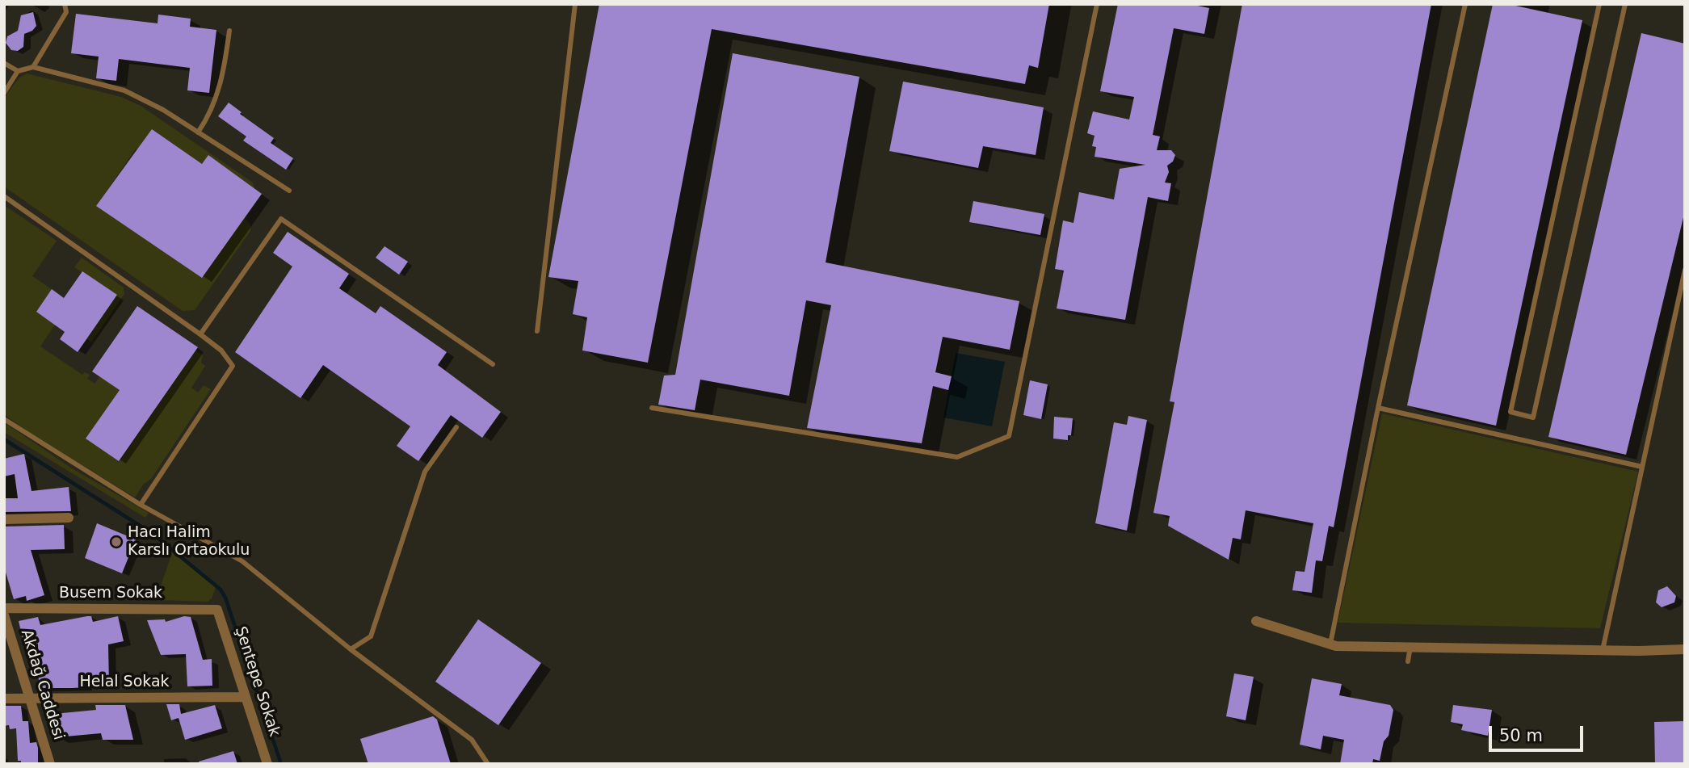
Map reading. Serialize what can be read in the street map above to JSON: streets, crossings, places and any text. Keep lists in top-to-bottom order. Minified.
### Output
{"streets":{"street":["Busem Sokak","Şentepe Sokak","Helal Sokak","Akdağ Caddesi"]},"crossings":[["Busem Sokak","Şentepe Sokak"],["Şentepe Sokak","Helal Sokak"],["Helal Sokak","Akdağ Caddesi"]],"places":["Hacı Halim Karslı Ortaokulu"],"scale_bar":"50 m"}
